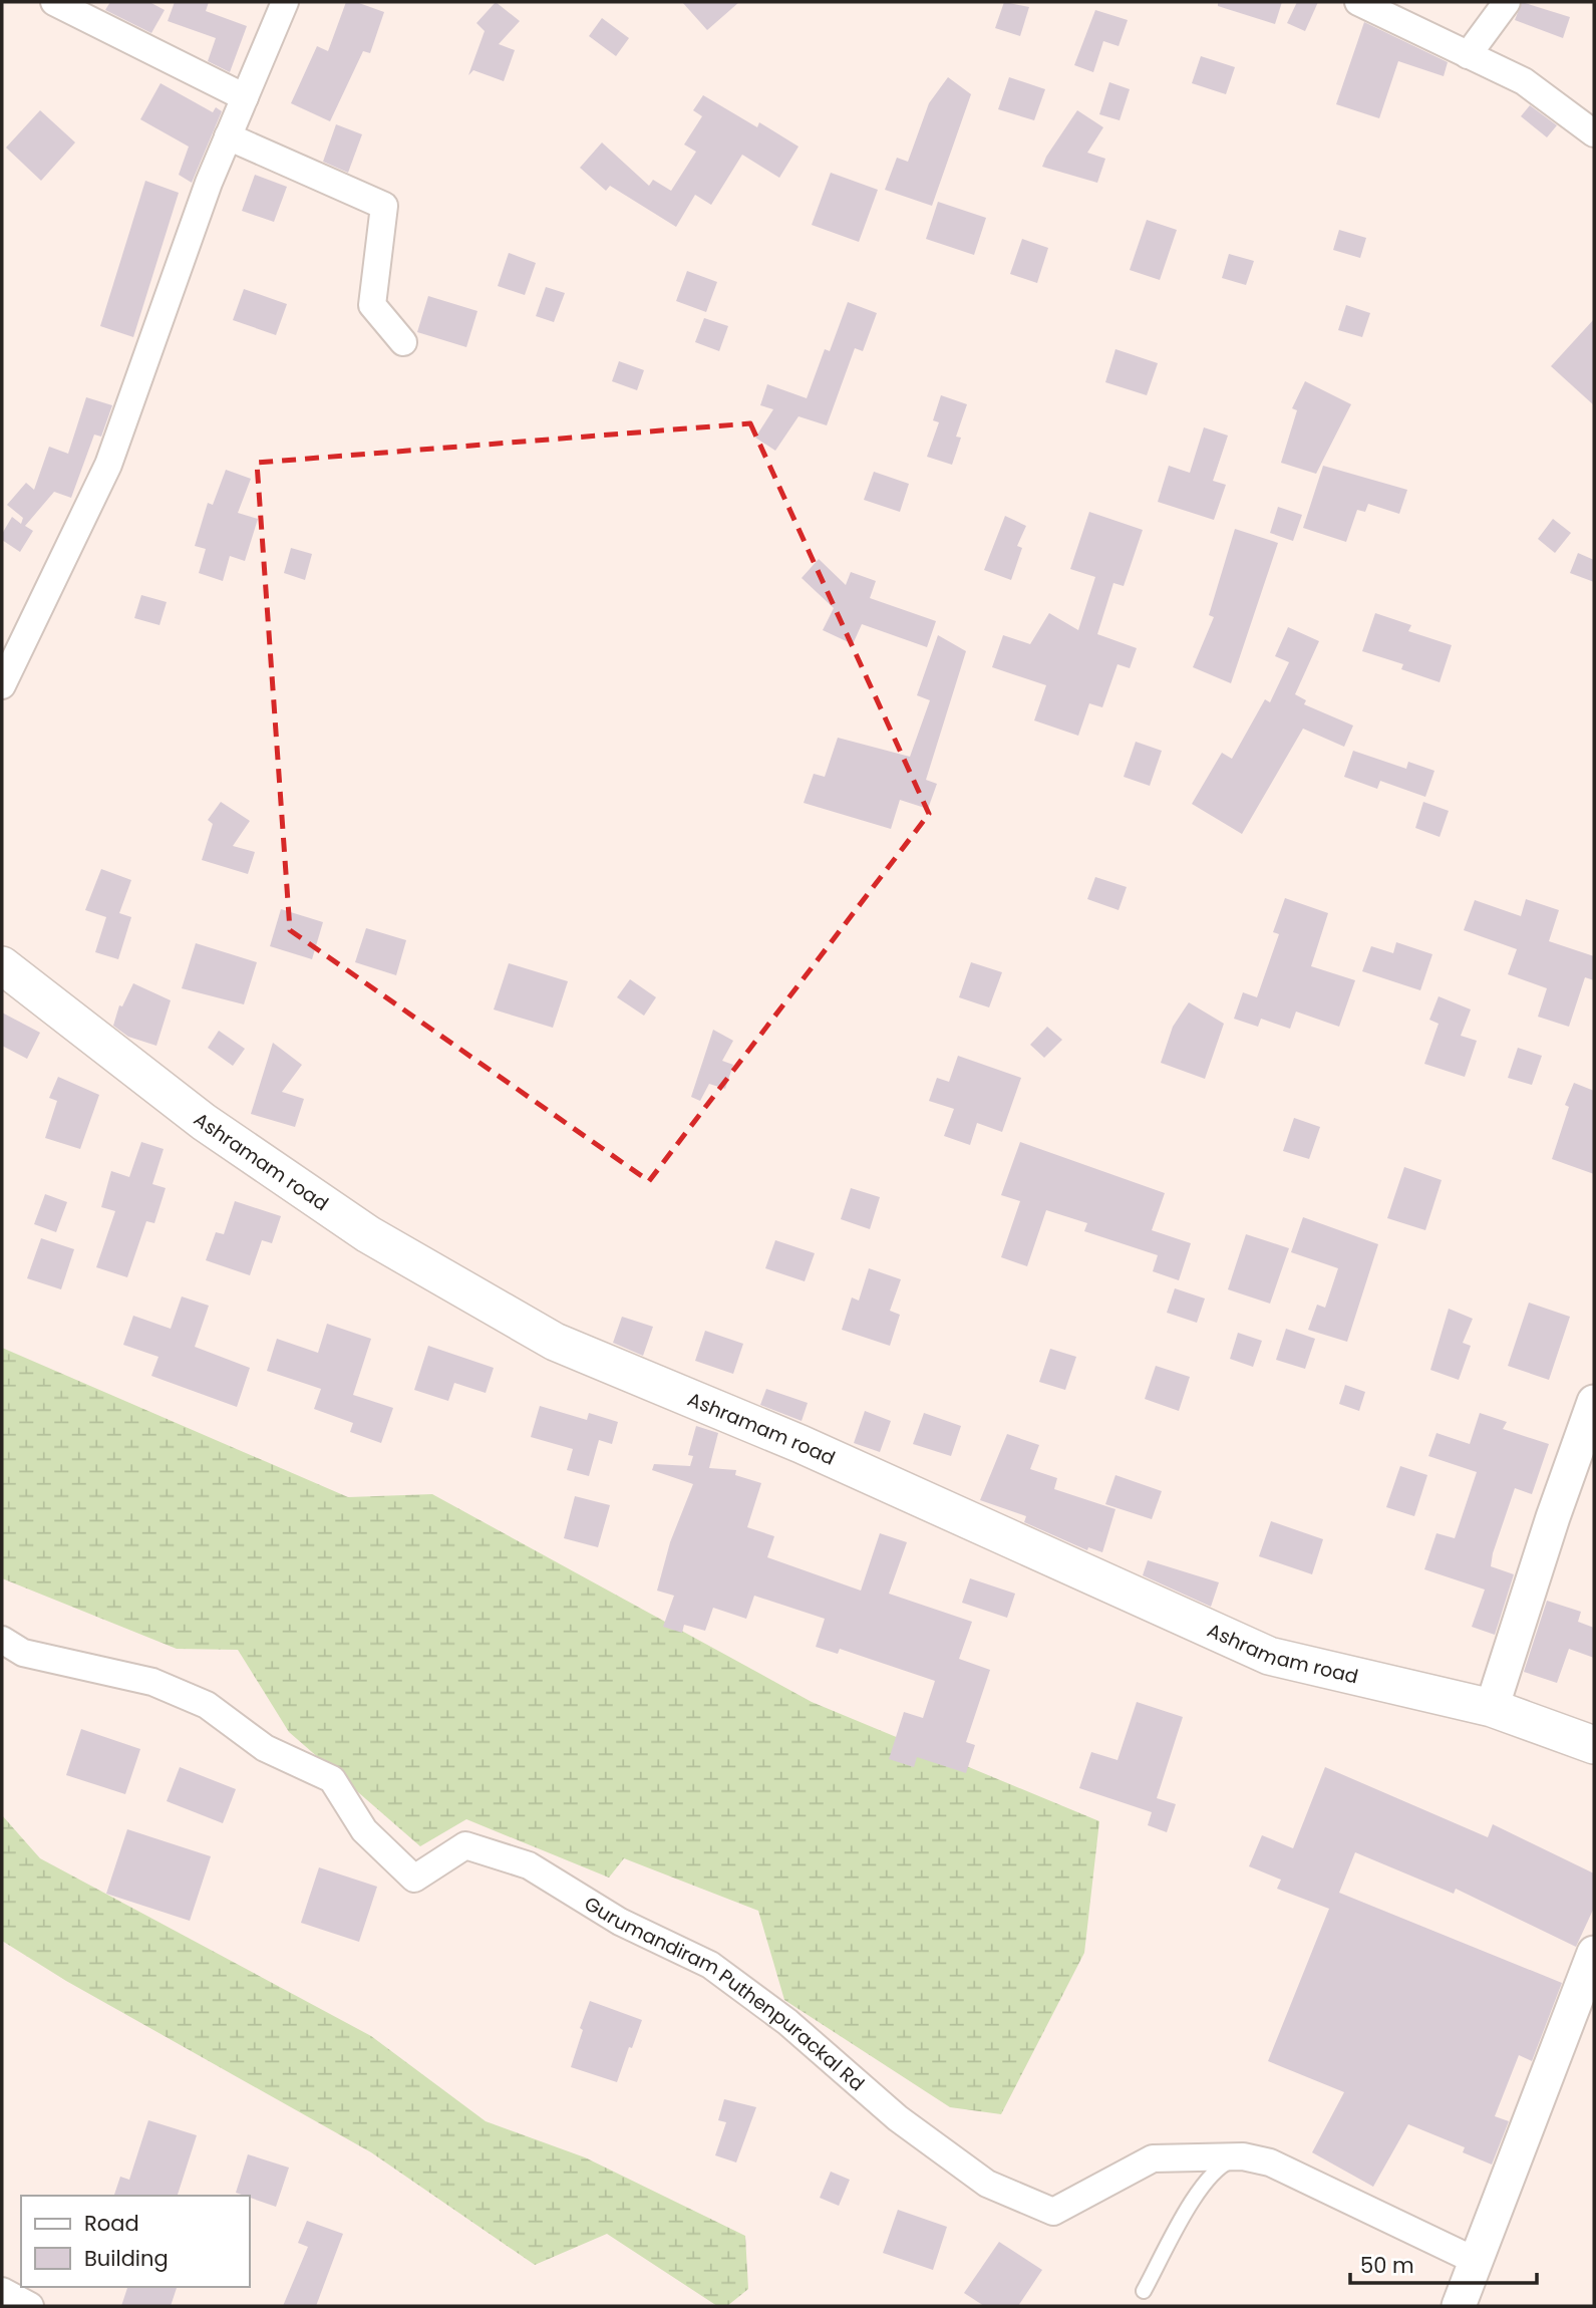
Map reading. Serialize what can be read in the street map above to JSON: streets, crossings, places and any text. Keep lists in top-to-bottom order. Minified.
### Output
{"streets":{"main road":["Ashramam road"],"street":["Gurumandiram Puthenpurackal Rd"]},"legend":["Road","Building"],"scale_bar":"50 m"}
